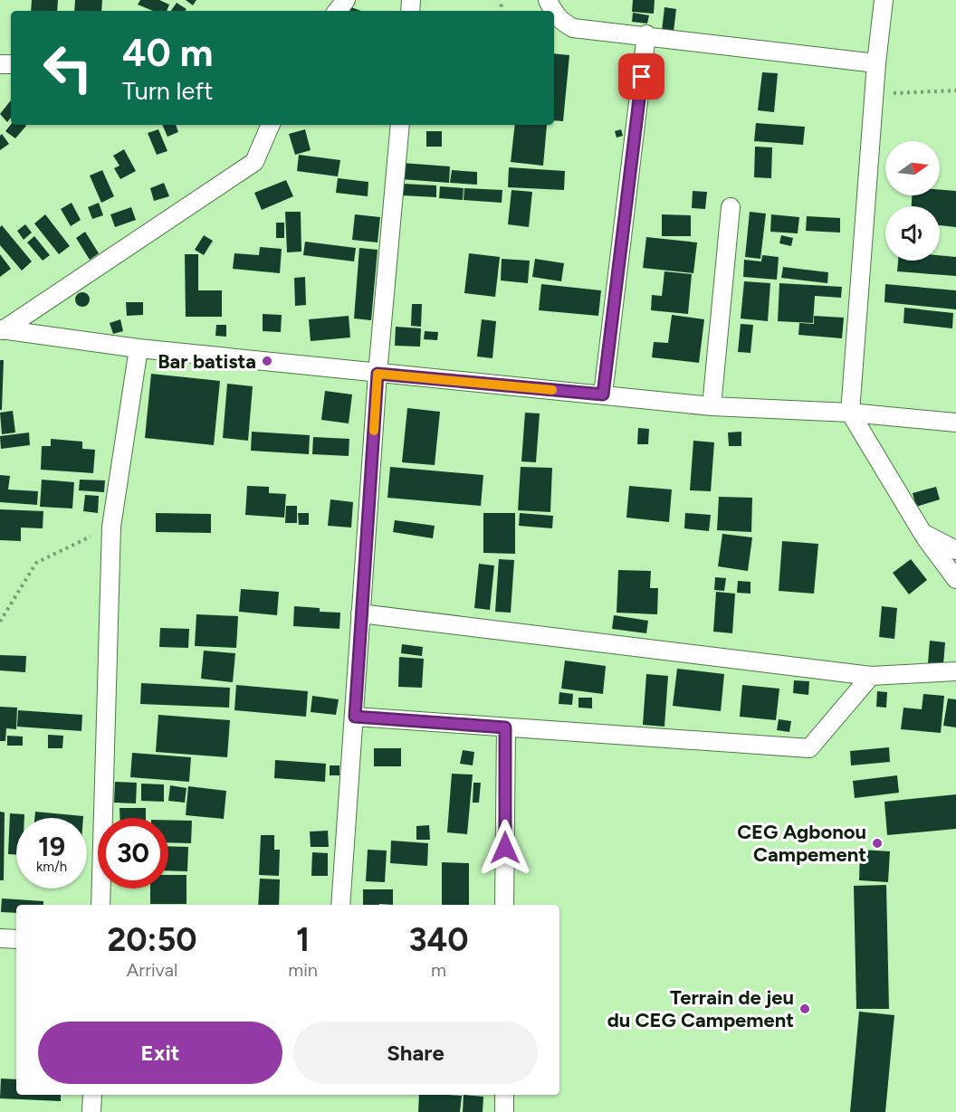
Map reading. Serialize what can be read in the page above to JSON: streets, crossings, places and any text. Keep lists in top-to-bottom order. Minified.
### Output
{"places":["Bar batista","CEG Agbonou Campement","Terrain de jeu du CEG Campement"],"north":"right","page":{"turn":["40 m","Turn left"],"speed":"19 km/h","limit":"30","eta":["20:50","Arrival","1","min","340","m"],"buttons":["Exit","Share"]}}
